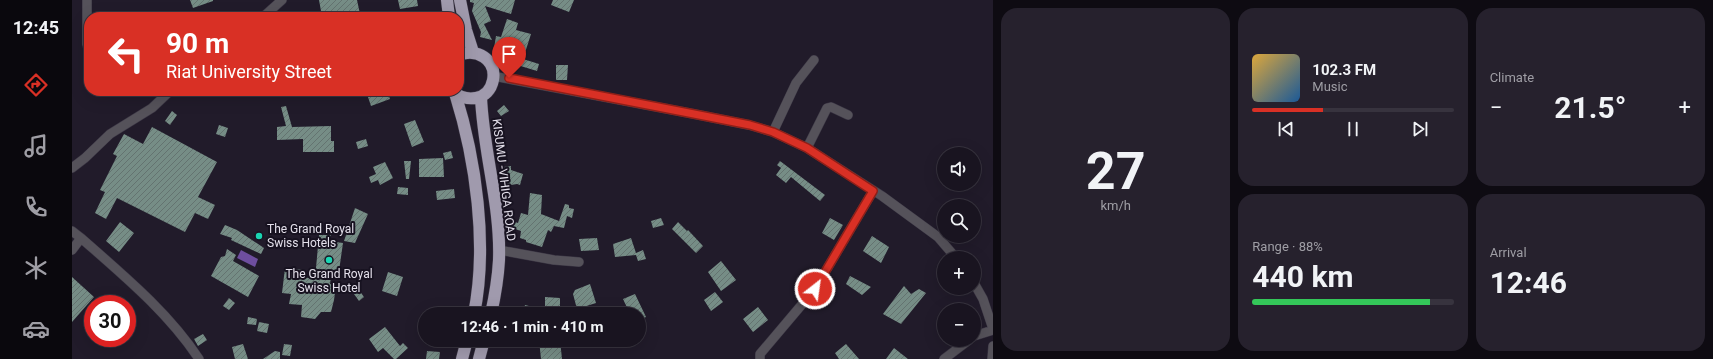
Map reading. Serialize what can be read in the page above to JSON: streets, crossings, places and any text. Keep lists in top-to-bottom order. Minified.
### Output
{"streets":{"highway":["KISUMU -VIHIGA ROAD"]},"places":["The Grand Royal Swiss Hotels","The Grand Royal Swiss Hotel"],"page":{"tabs":"12:45","tile":[["27","km/h"],"Climate",["Range · 88%","440 km"],["Arrival","12:46"]],"turn":["90 m","Riat University Street"],"song":["102.3 FM","Music"],"heat":["−","21.5°","+"],"map_buttons":["+","−"],"limit":"30","trip":"12:46 · 1 min · 410 m"}}
